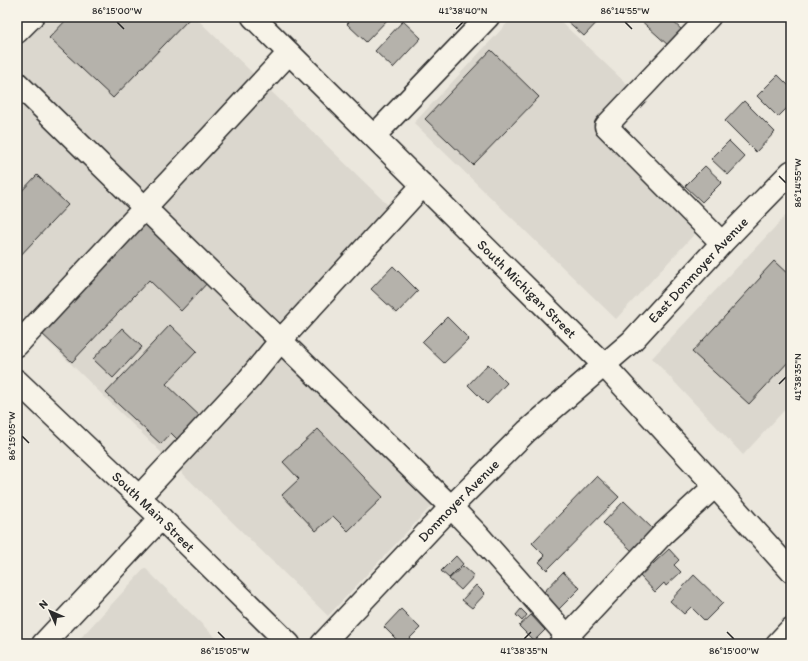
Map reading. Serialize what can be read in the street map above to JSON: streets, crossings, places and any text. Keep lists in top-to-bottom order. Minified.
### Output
{"streets":{"main road":["East Donmoyer Avenue","South Michigan Street","Donmoyer Avenue","South Main Street"]},"crossings":[["East Donmoyer Avenue","South Michigan Street"],["East Donmoyer Avenue","Donmoyer Avenue"],["South Michigan Street","Donmoyer Avenue"]],"north":"top left","coordinates":["86°15'00\"W","41°38'40\"N","86°14'55\"W","41°38'35\"N","86°15'05\"W"]}
